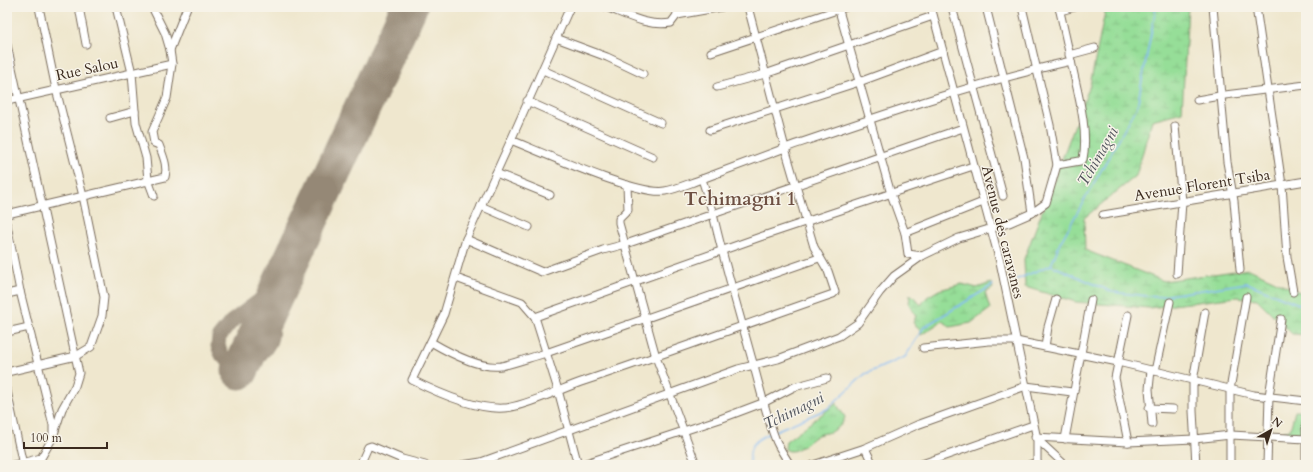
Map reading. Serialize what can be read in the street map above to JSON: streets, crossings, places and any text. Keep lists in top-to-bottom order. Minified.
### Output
{"streets":{"street":["Rue Salou","Avenue Florent Tsiba","Avenue des caravanes"]},"districts":["Tchimagni 1"],"water":["Tchimagni"],"scale_bar":"100 m","north":"top right"}
